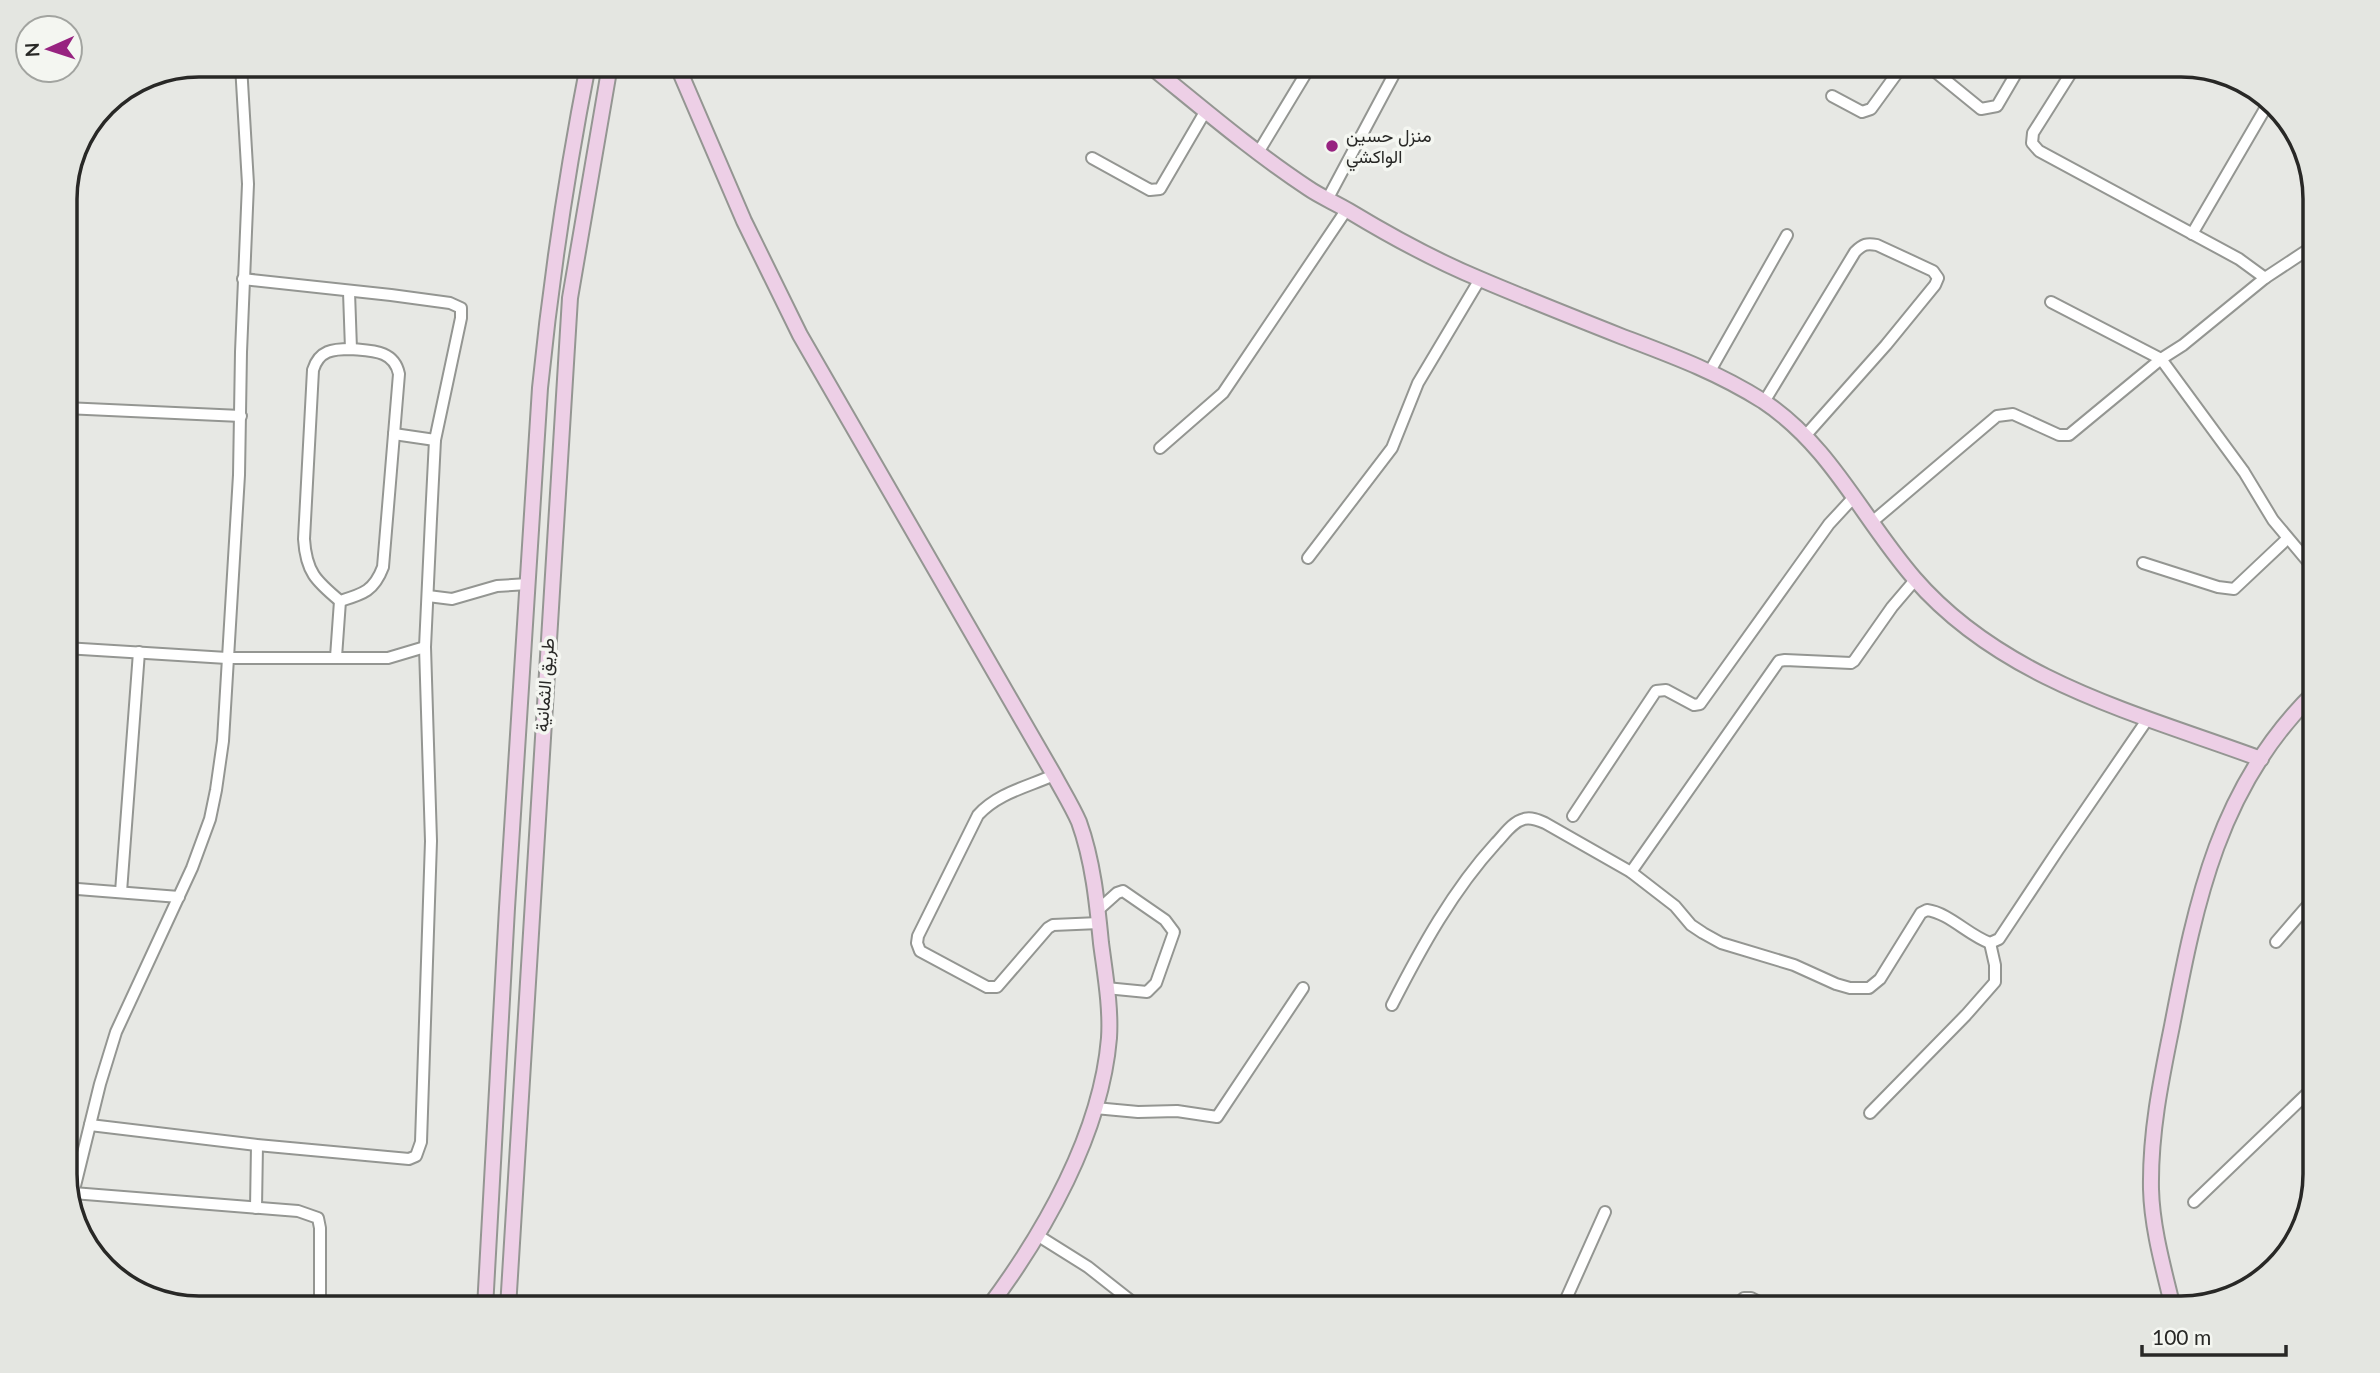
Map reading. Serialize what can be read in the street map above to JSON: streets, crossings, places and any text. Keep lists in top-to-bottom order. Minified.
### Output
{"streets":{"street":["طريق الثمانية"]},"places":["منزل حسين الواكشي"],"scale_bar":"100 m","north":"left"}
